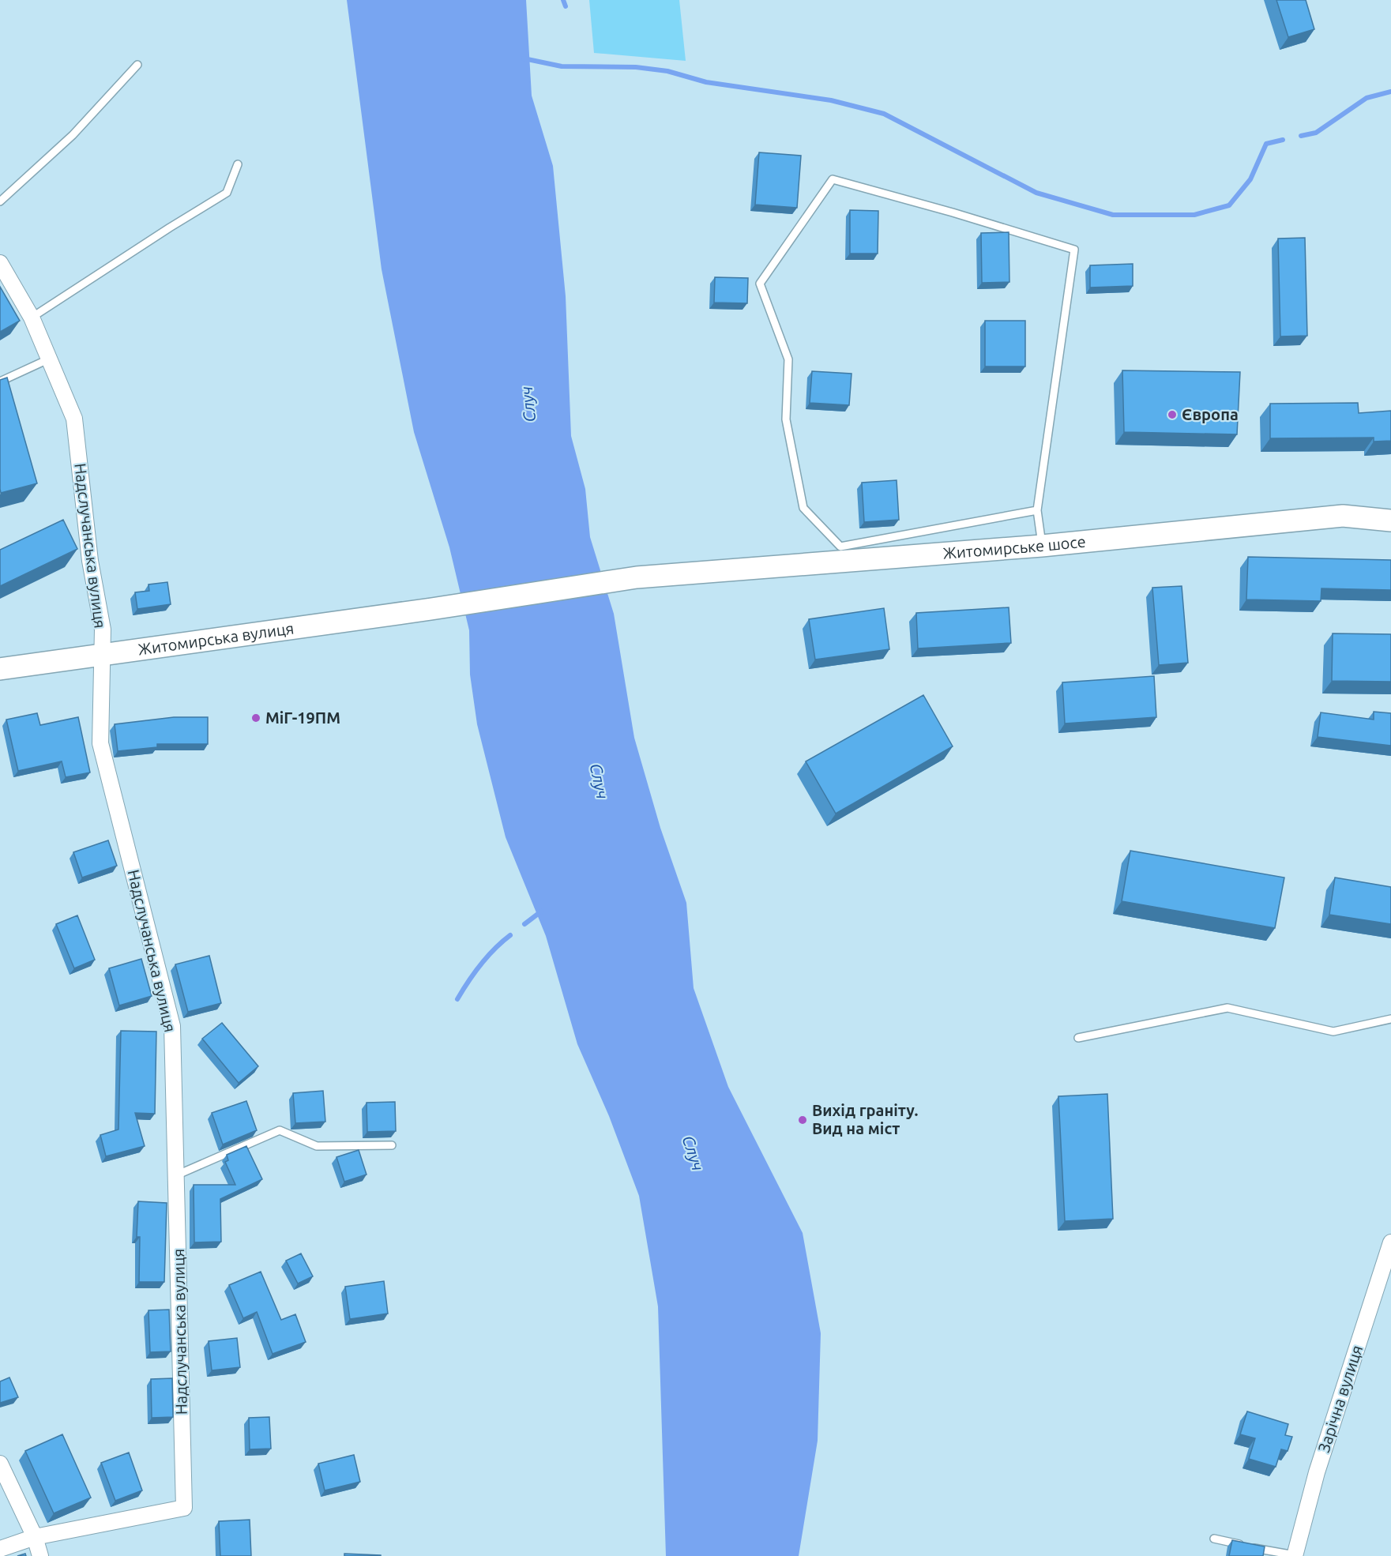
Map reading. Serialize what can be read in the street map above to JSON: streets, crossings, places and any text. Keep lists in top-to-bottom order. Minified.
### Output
{"streets":{"main road":["Житомирське шосе","Житомирська вулиця"],"street":["Надслучанська вулиця","Зарічна вулиця"]},"crossings":[["Надслучанська вулиця","Житомирська вулиця"],["Житомирське шосе","Житомирська вулиця"]],"water":["Случ"],"places":["Європа","МіГ-19ПМ","Вихід граніту. Вид на міст"]}
